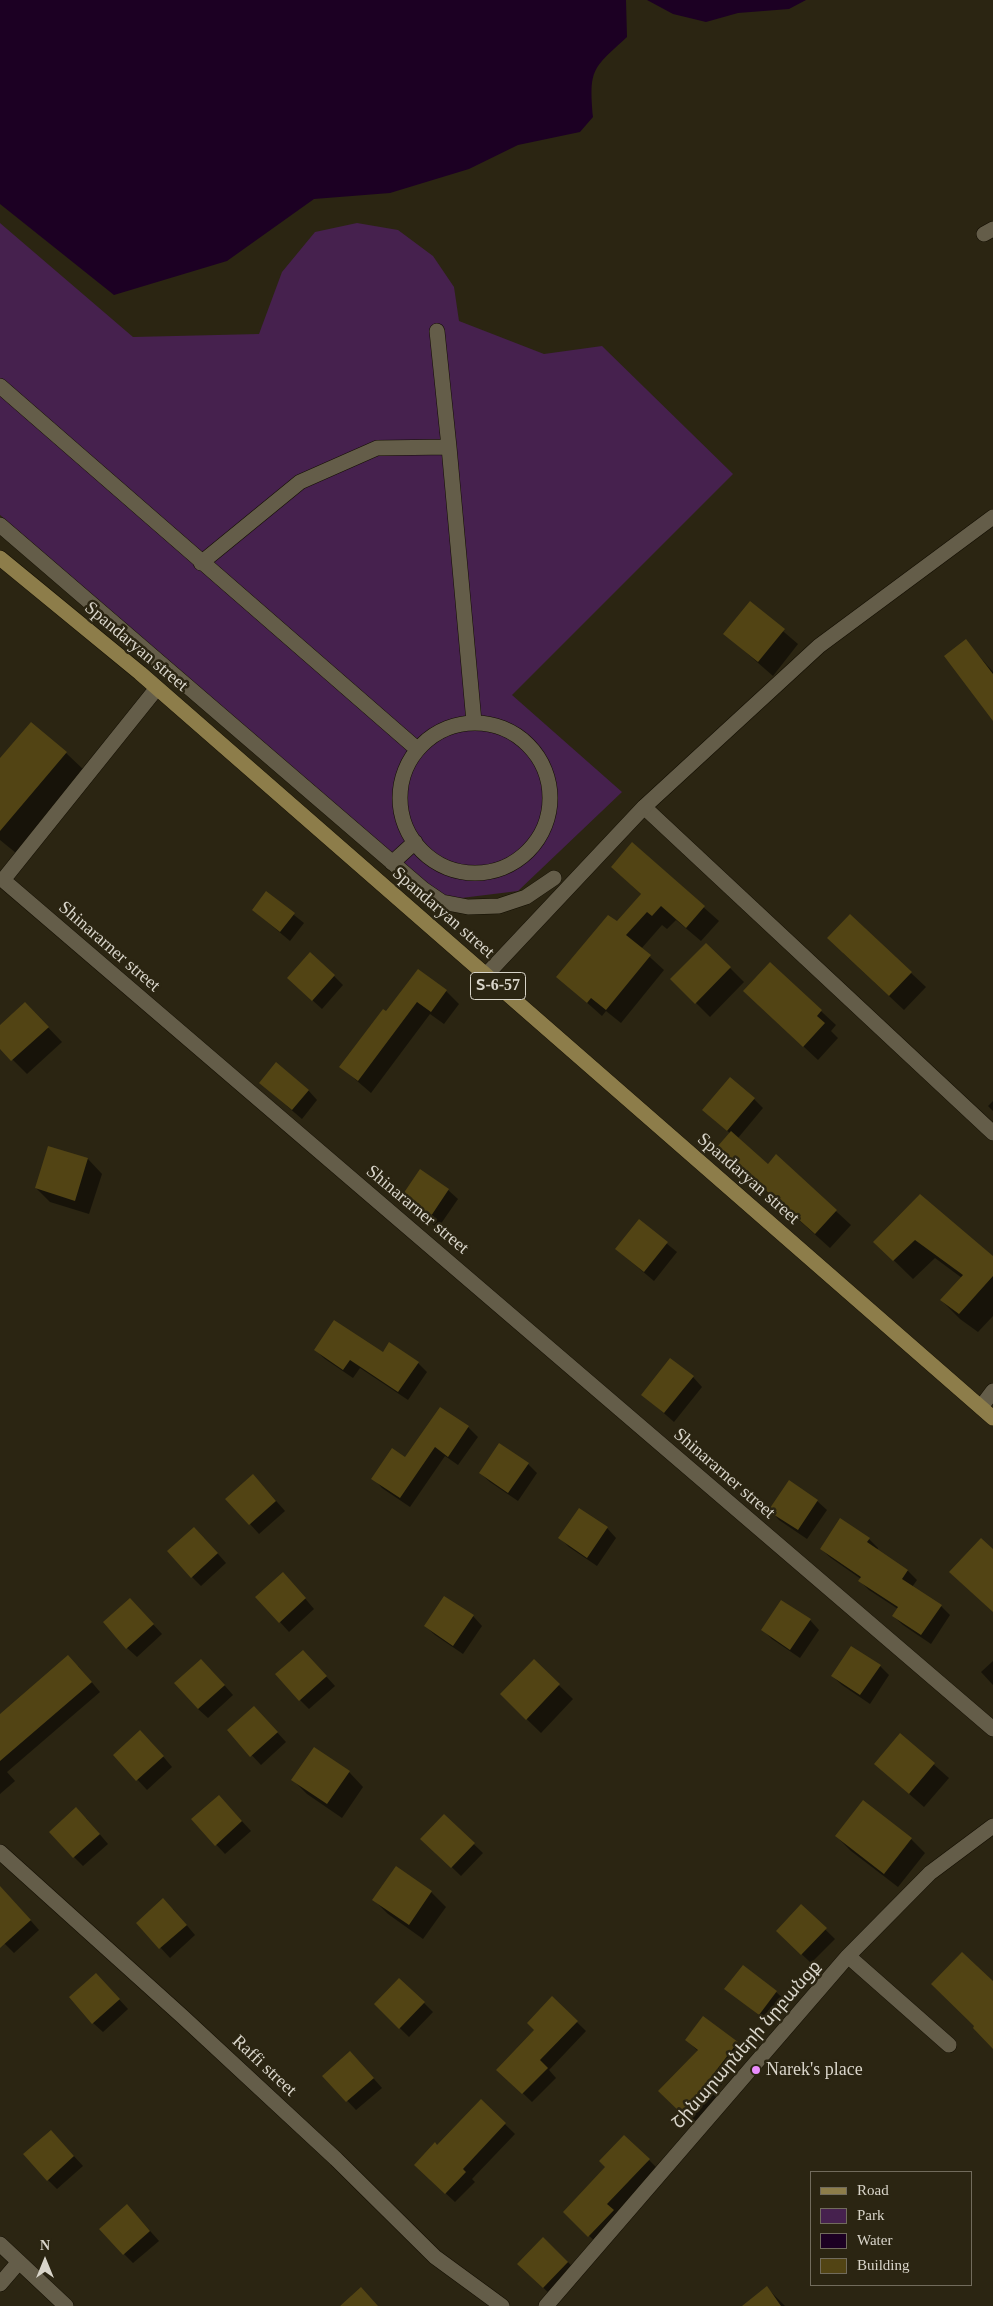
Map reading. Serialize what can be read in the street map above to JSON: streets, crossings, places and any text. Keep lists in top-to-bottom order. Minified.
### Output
{"streets":{"main road":["Spandaryan street","Տ-6-57"],"street":["Shinararner street","Շինարարների նրբանցք","Raffi street"]},"crossings":[["Spandaryan street","Shinararner street"]],"places":["Narek's place"],"legend":["Road","Park","Water","Building"],"north":"top"}
